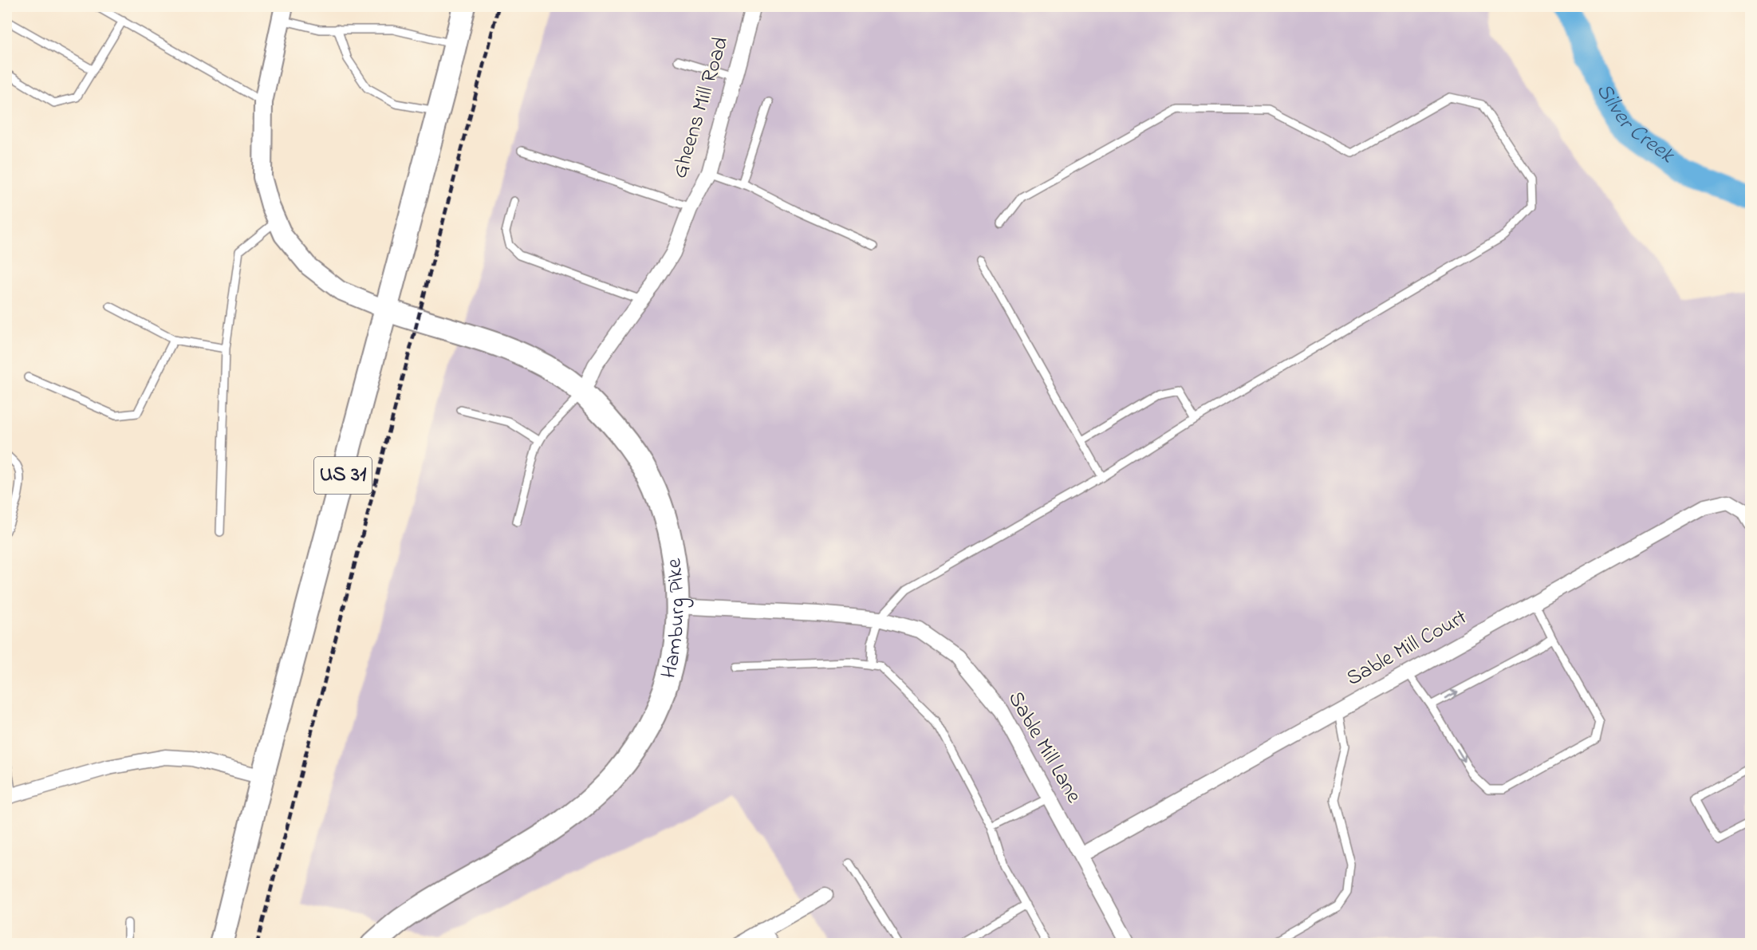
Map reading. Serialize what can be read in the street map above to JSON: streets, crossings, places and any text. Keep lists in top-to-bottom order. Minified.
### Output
{"streets":{"main road":["US 31","Hamburg Pike"],"street":["Gheens Mill Road","Sable Mill Court","Sable Mill Lane"]},"crossings":[["Gheens Mill Road","Hamburg Pike"],["US 31","Hamburg Pike"],["Hamburg Pike","Sable Mill Lane"],["Sable Mill Court","Sable Mill Lane"]],"water":["Silver Creek"]}
